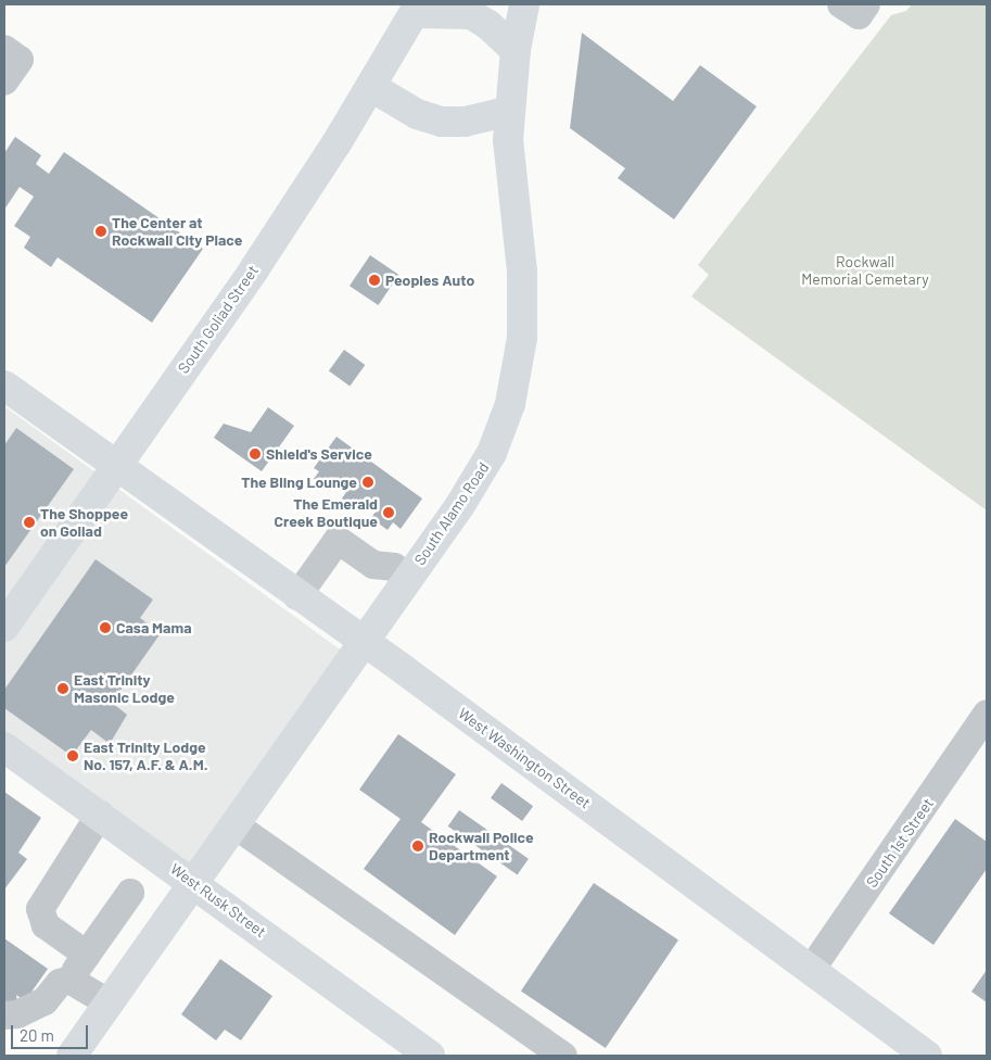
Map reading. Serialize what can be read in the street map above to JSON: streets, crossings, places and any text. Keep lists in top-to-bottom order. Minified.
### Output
{"streets":{"main road":["South Goliad Street","South Alamo Road","West Washington Street","West Rusk Street"],"street":["South 1st Street"]},"crossings":[["South Goliad Street","South Alamo Road"],["South Goliad Street","West Washington Street"],["South Alamo Road","West Washington Street"],["South Alamo Road","West Rusk Street"],["West Washington Street","South 1st Street"]],"parks":["Rockwall Memorial Cemetary"],"places":["The Center at Rockwall City Place","Peoples Auto","Shield's Service","The Bling Lounge","The Emerald Creek Boutique","The Shoppee on Goliad","Casa Mama","East Trinity Masonic Lodge","East Trinity Lodge No. 157, A.F. & A.M.","Rockwall Police Department"],"scale_bar":"20 m"}
